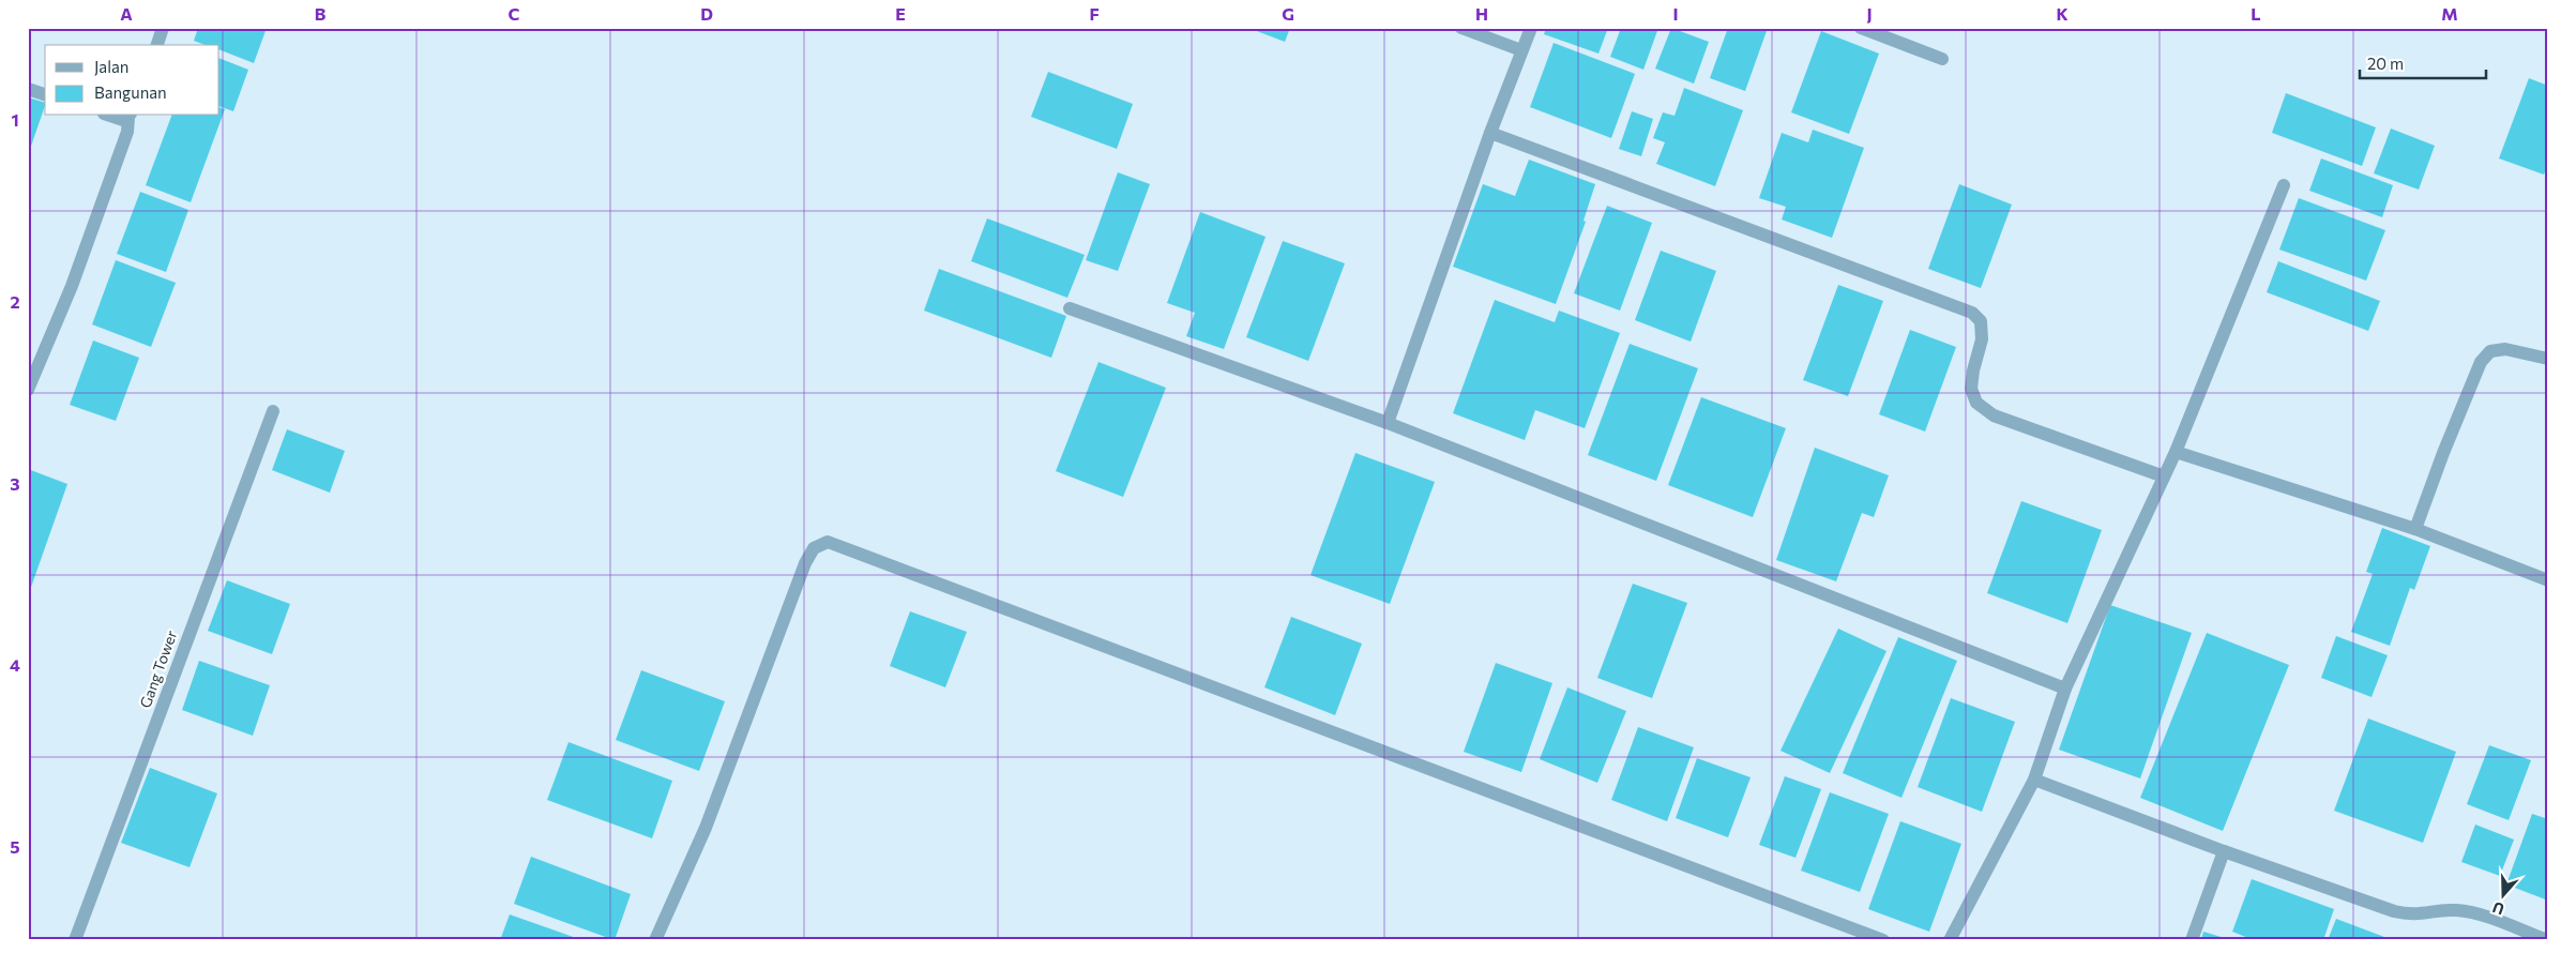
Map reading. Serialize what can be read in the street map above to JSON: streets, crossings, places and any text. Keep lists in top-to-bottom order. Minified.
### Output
{"streets":{"street":["Gang Tower"]},"legend":["Jalan","Bangunan"],"scale_bar":"20 m","north":"bottom","grid":{"columns":["A","B","C","D","E","F","G","H","I","J","K","L","M"],"rows":["1","2","3","4","5"]}}
